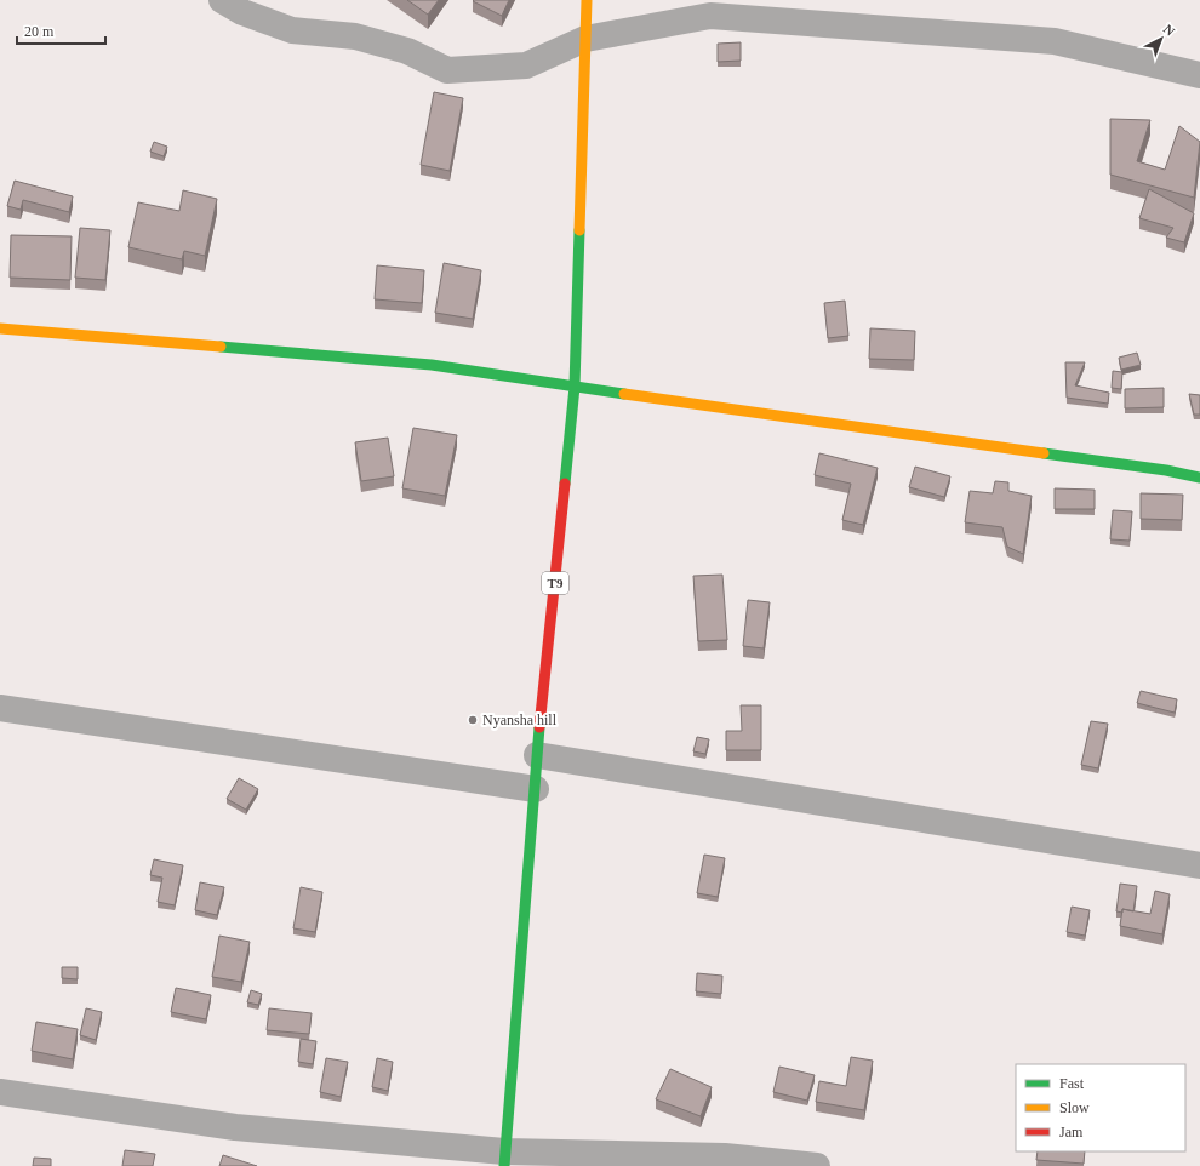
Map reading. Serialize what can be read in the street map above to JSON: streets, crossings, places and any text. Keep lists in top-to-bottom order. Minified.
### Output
{"streets":{"main road":["T9"]},"places":["Nyansha hill"],"legend":["Fast","Slow","Jam"],"scale_bar":"20 m","north":"top right"}
